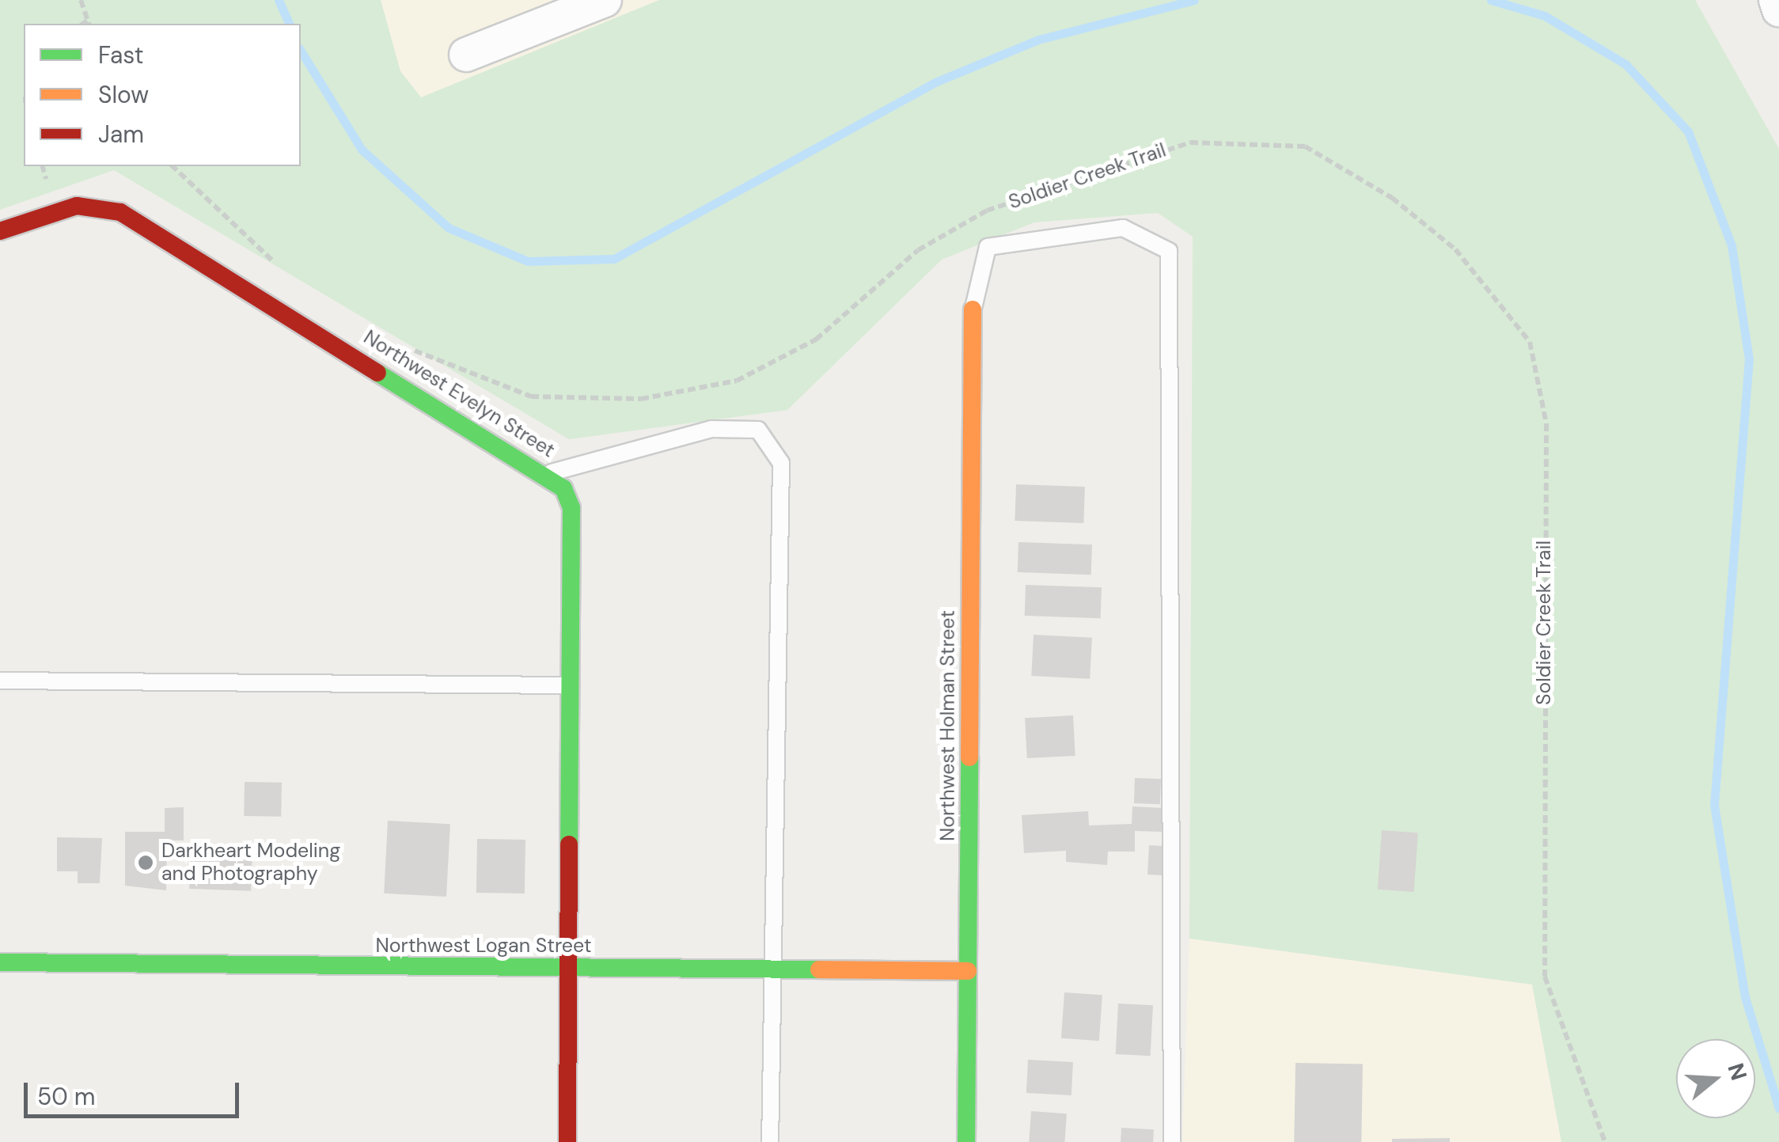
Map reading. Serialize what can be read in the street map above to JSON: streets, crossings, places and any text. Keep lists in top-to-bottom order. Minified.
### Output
{"streets":{"street":["Northwest Evelyn Street","Northwest Holman Street","Northwest Logan Street"],"path":["Soldier Creek Trail"]},"crossings":[["Northwest Evelyn Street","Northwest Logan Street"],["Northwest Holman Street","Northwest Logan Street"]],"places":["Darkheart Modeling and Photography"],"legend":["Fast","Slow","Jam"],"scale_bar":"50 m","north":"right"}
